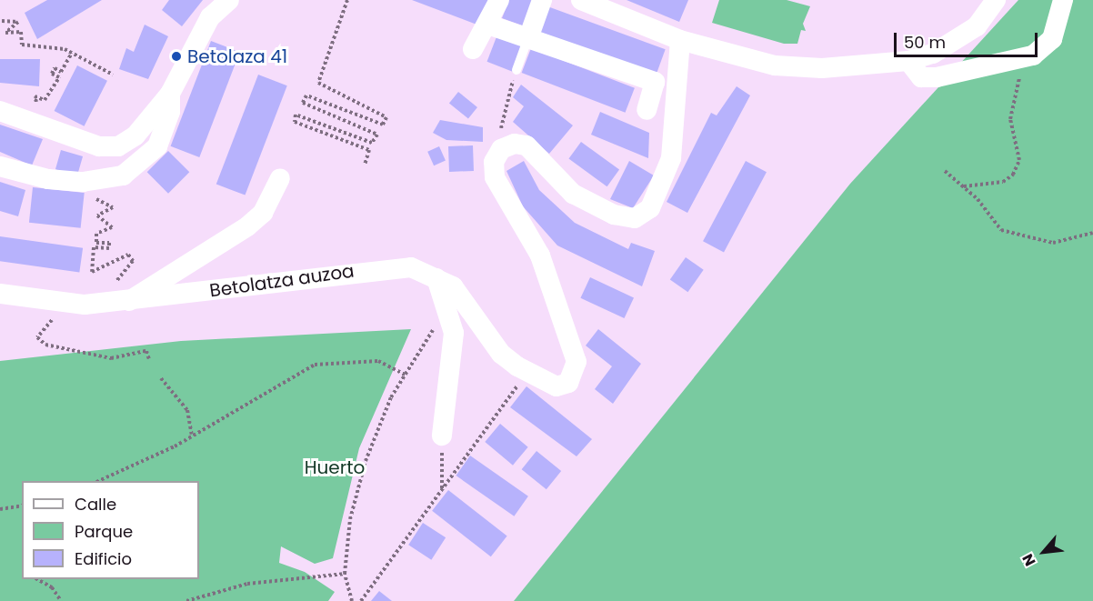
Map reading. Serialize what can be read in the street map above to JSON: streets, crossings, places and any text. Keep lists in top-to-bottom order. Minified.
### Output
{"streets":{"street":["Betolatza auzoa"]},"parks":["Huerto"],"places":["Betolaza 41"],"legend":["Calle","Parque","Edificio"],"scale_bar":"50 m","north":"bottom left"}
